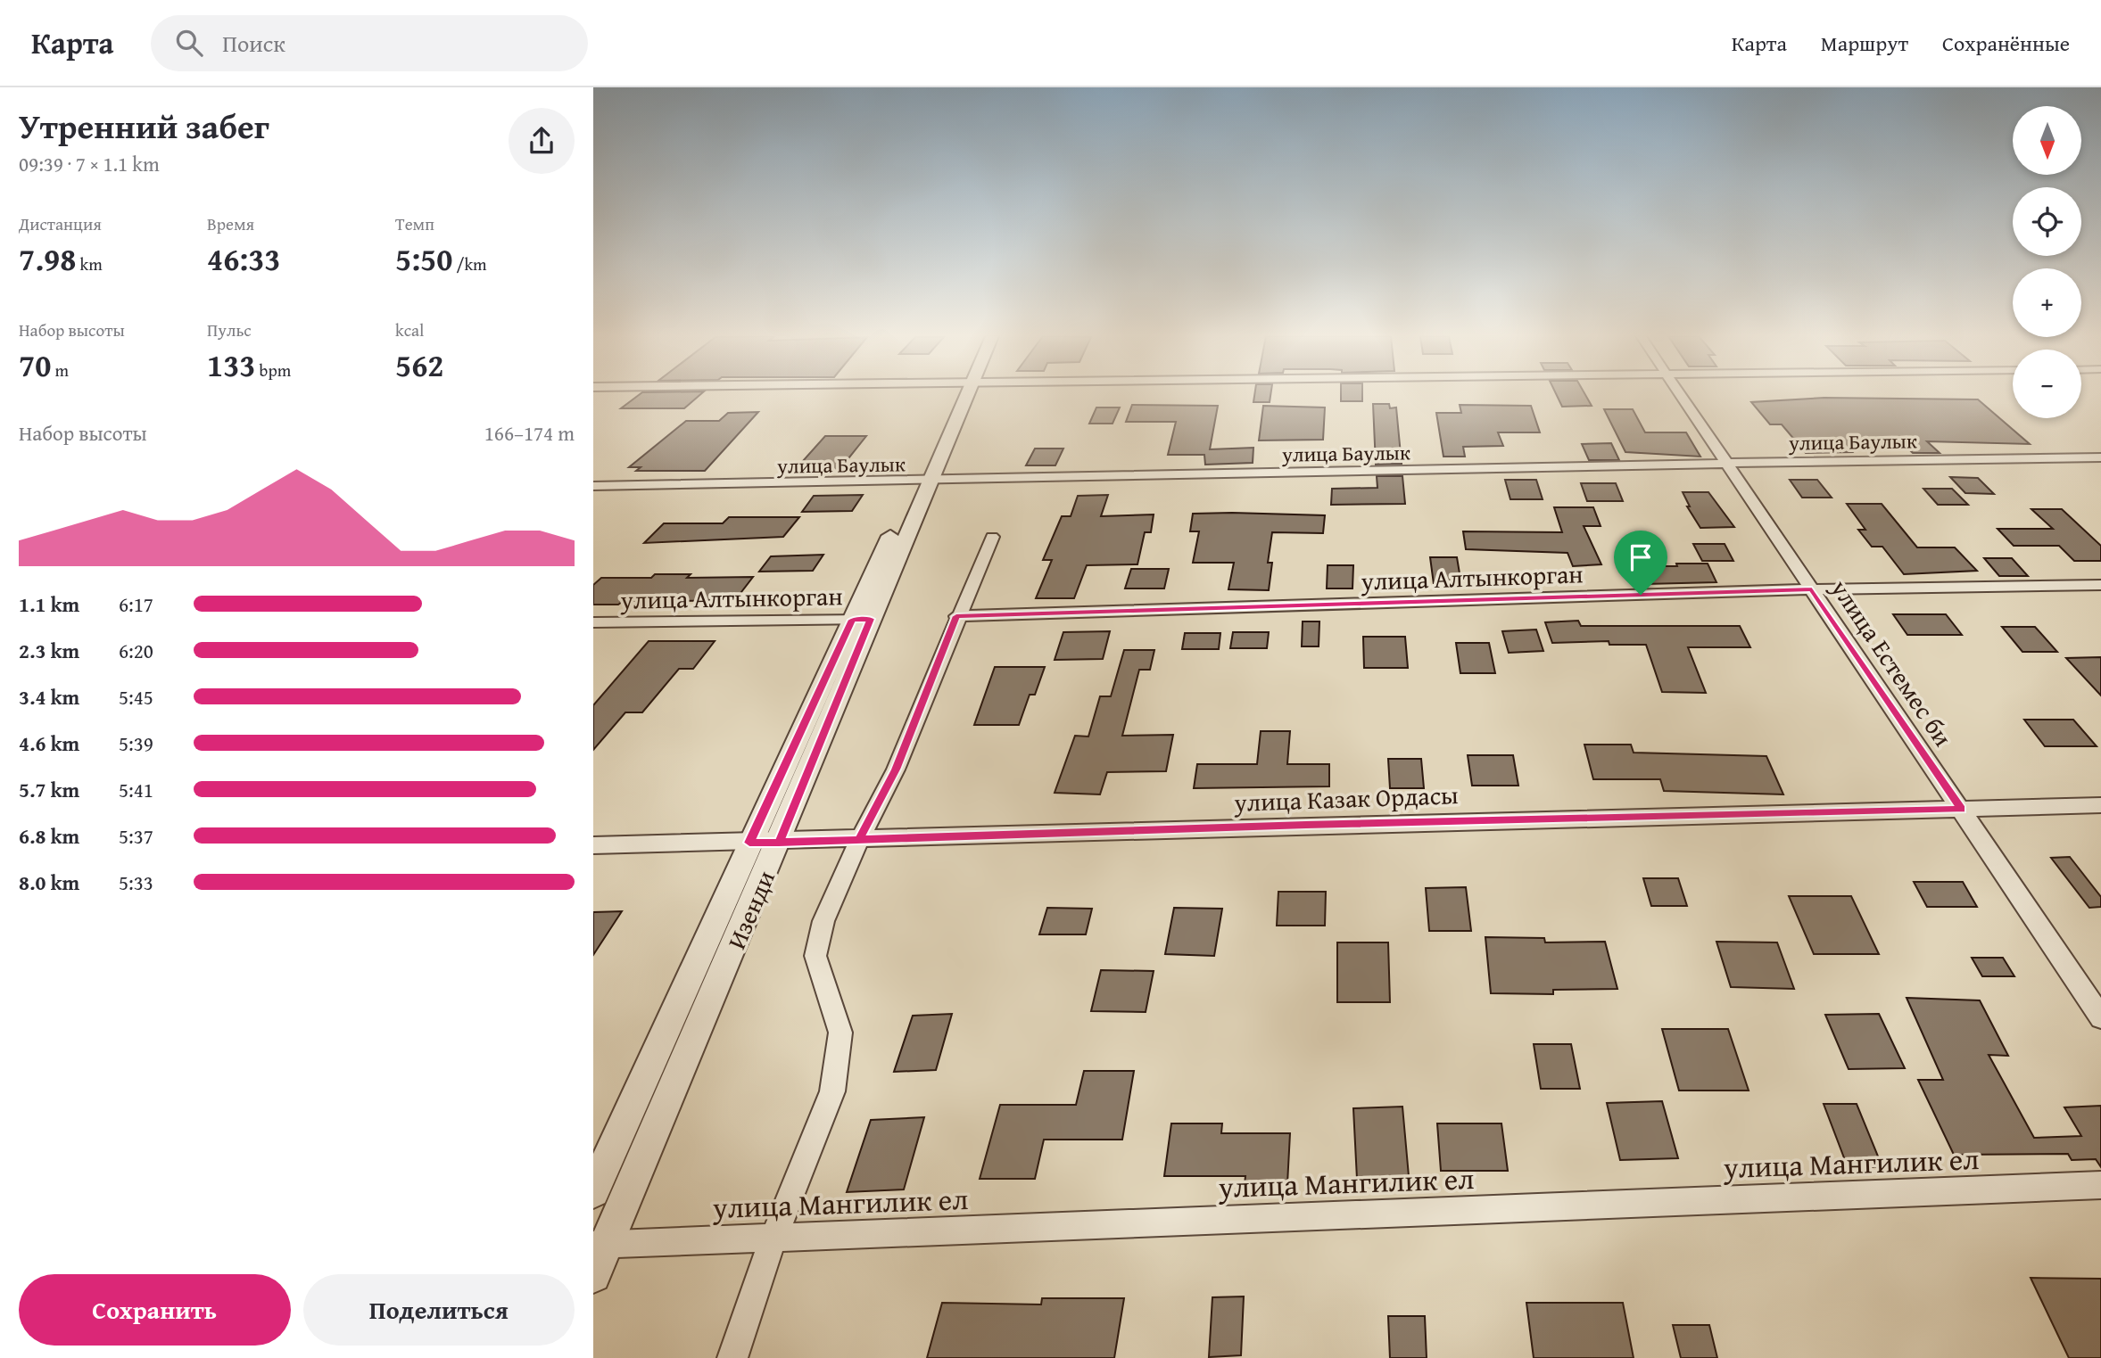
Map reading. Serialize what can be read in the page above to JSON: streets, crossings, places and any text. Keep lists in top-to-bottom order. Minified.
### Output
{"streets":{"street":["улица Баулык","улица Алтынкорган","улица Естемес би","улица Казак Ордасы","Изенди","улица Мангилик ел"]},"crossings":[["улица Баулык","улица Естемес би"],["улица Баулык","Изенди"],["улица Алтынкорган","улица Естемес би"],["улица Алтынкорган","Изенди"],["улица Естемес би","улица Казак Ордасы"],["улица Казак Ордасы","Изенди"],["Изенди","улица Мангилик ел"]],"north":"bottom","page":{"header":"Карта","search":"Поиск","nav":["Карта","Маршрут","Сохранённые"],"heading":["Утренний забег","09:39 · 7 × 1.1 km"],"map_buttons":["+","−"],"stats":[["Дистанция","7.98 km"],["Время","46:33"],["Темп","5:50 /km"],["Набор высоты","70 m"],["Пульс","133 bpm"],["kcal","562"]],"chart":["Набор высоты","166–174 m"],"list":[{"name":"1.1 km","note":"6:17"},{"name":"2.3 km","note":"6:20"},{"name":"3.4 km","note":"5:45"},{"name":"4.6 km","note":"5:39"},{"name":"5.7 km","note":"5:41"},{"name":"6.8 km","note":"5:37"},{"name":"8.0 km","note":"5:33"}],"buttons":["Сохранить","Поделиться"]}}
